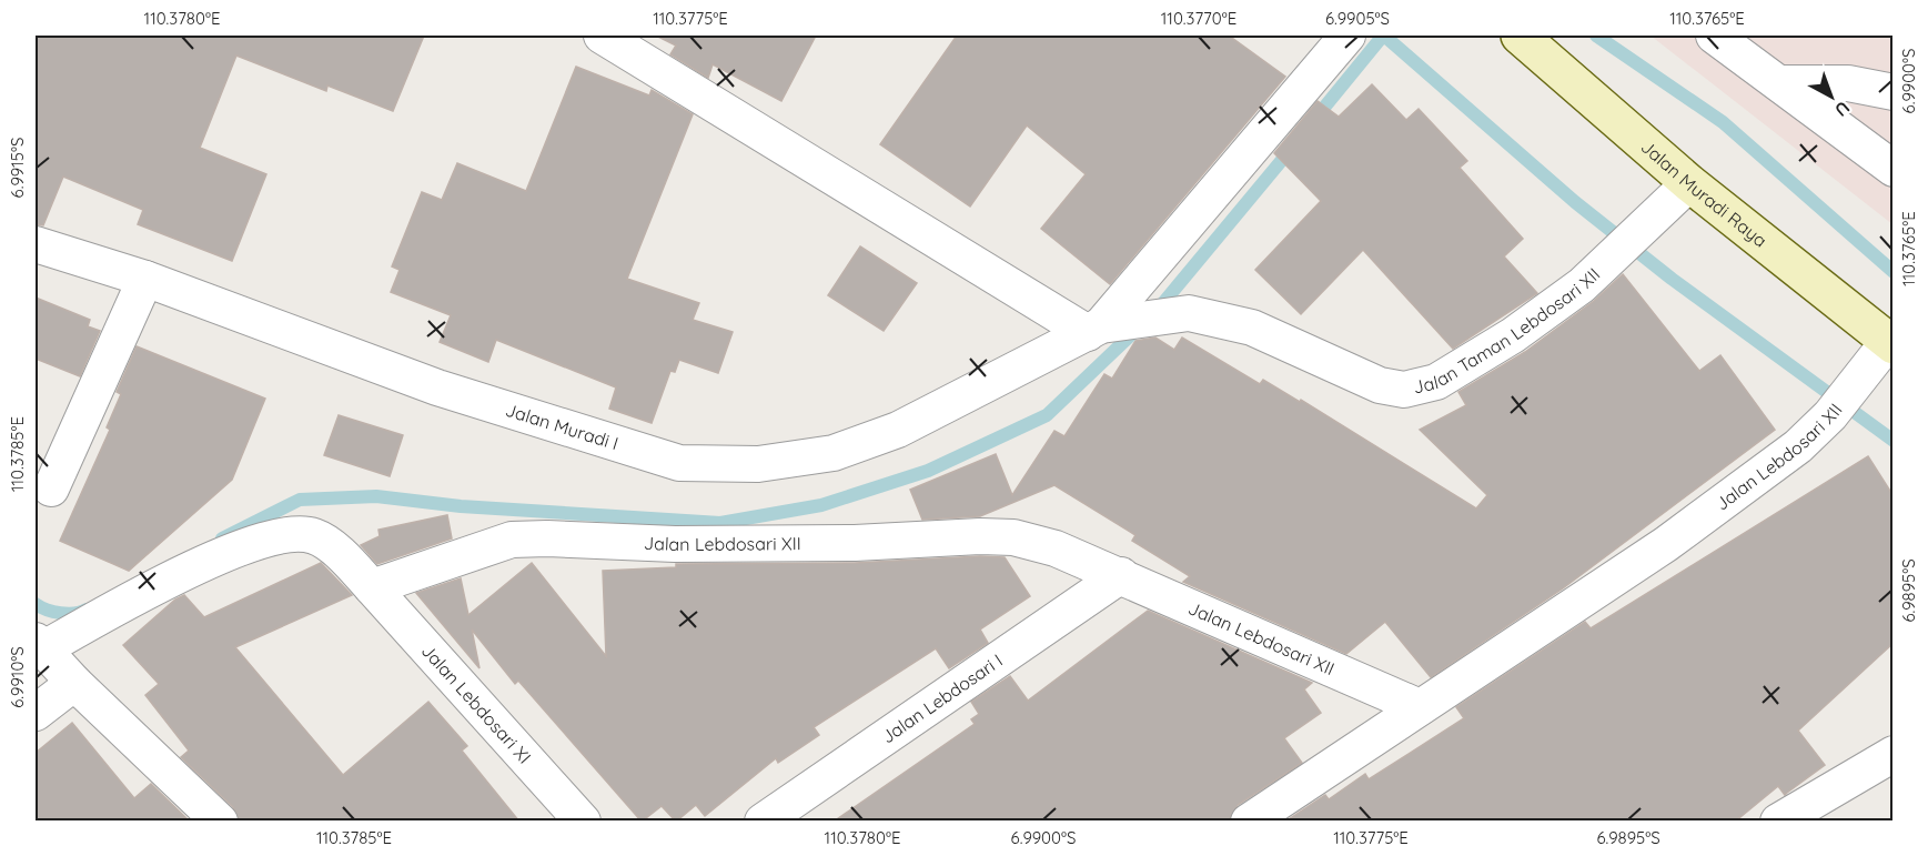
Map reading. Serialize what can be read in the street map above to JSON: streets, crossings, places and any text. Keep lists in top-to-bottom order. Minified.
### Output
{"streets":{"street":["Jalan Muradi Raya","Jalan Taman Lebdosari XII","Jalan Muradi I","Jalan Lebdosari XII","Jalan Lebdosari I","Jalan Lebdosari XI"]},"crossings":[["Jalan Muradi Raya","Jalan Taman Lebdosari XII"],["Jalan Muradi Raya","Jalan Lebdosari XII"],["Jalan Taman Lebdosari XII","Jalan Muradi I"],["Jalan Lebdosari XII","Jalan Lebdosari I"],["Jalan Lebdosari XII","Jalan Lebdosari XI"]],"north":"bottom right","coordinates":["110.3780°E","110.3775°E","110.3770°E","6.9905°S","110.3765°E","6.9900°S","6.9915°S","110.3785°E","6.9895°S","6.9910°S"]}
